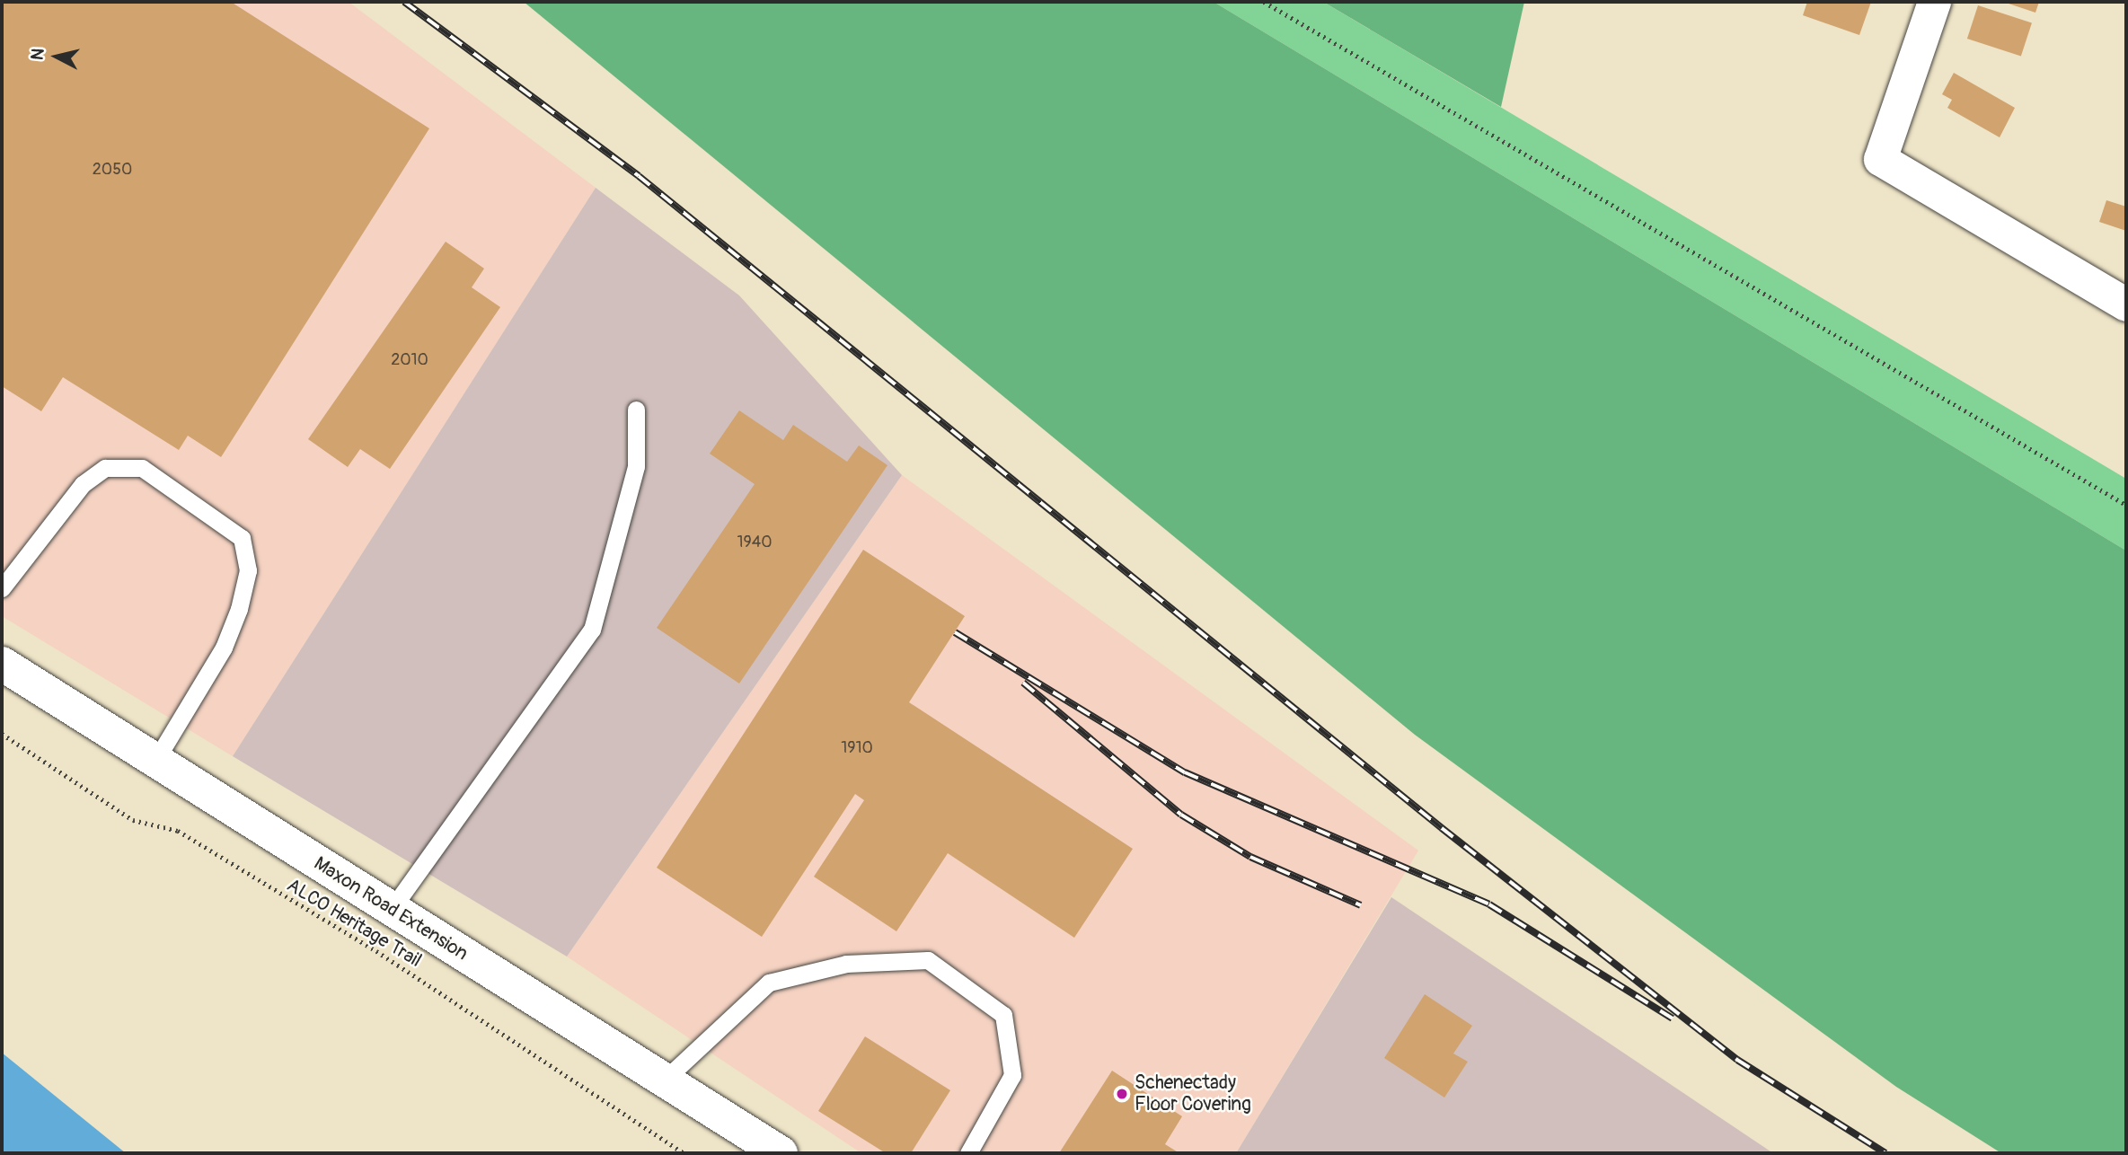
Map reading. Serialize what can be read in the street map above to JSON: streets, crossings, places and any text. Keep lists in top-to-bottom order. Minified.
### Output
{"streets":{"street":["Maxon Road Extension"],"path":["ALCO Heritage Trail"]},"places":["Schenectady Floor Covering"],"house_numbers":["2050","2010","1940","1910"],"north":"left"}
